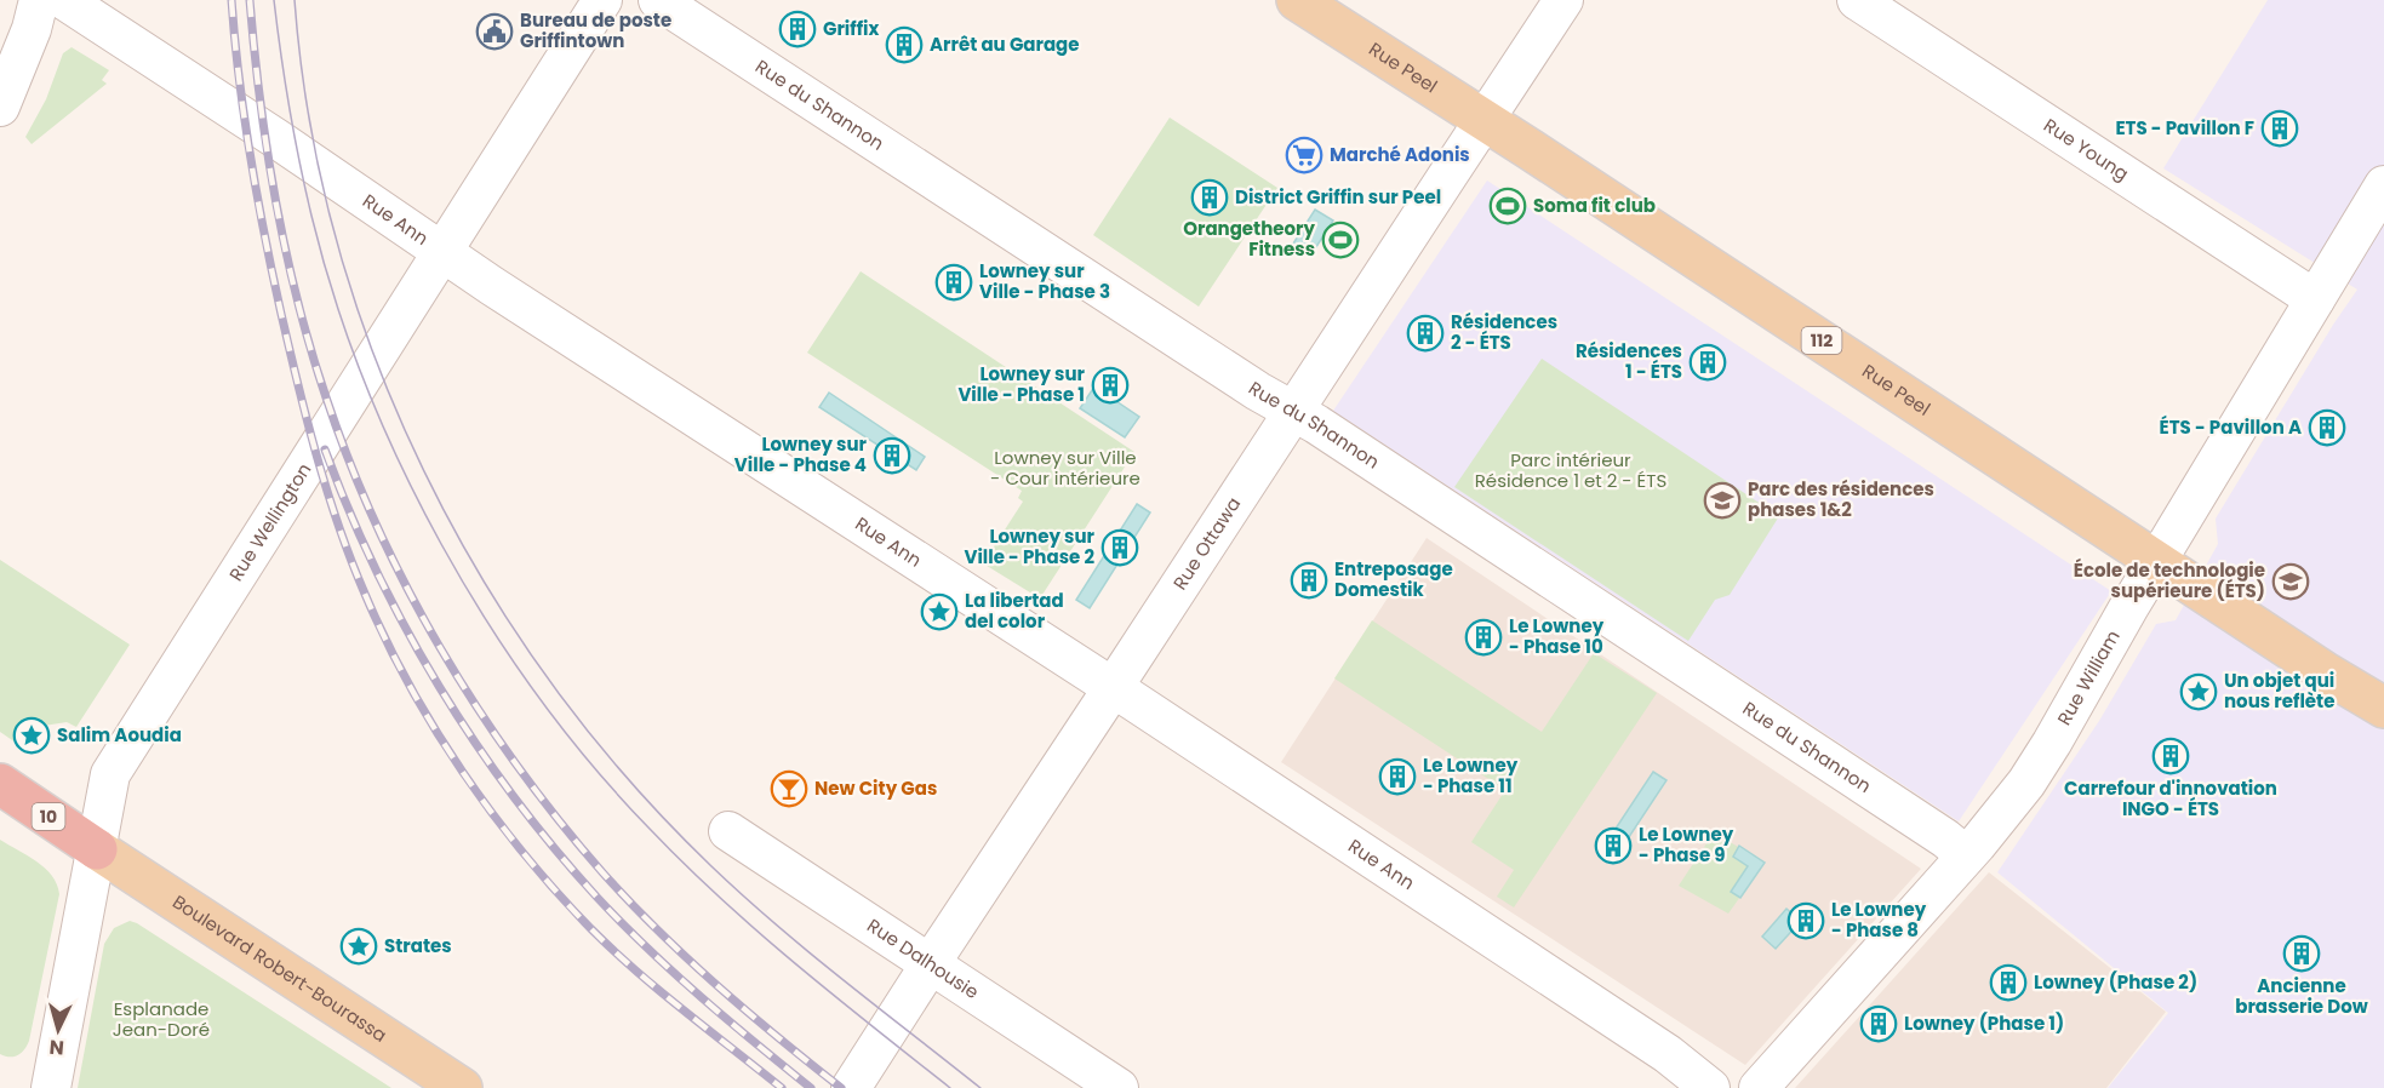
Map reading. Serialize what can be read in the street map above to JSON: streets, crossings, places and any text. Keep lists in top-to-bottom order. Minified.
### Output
{"streets":{"highway":["10"],"main road":["Rue Peel","112","Boulevard Robert-Bourassa"],"street":["Rue du Shannon","Rue Young","Rue Ann","Rue Wellington","Rue Ottawa","Rue William","Rue Dalhousie"]},"crossings":[["Rue Peel","Rue Ottawa"],["Rue Peel","Rue William"],["Rue du Shannon","Rue Ottawa"],["Rue du Shannon","Rue William"],["Rue Young","Rue William"],["Rue Ann","Rue Wellington"],["Rue Ann","Rue Ottawa"],["Rue Wellington","10"],["Rue Wellington","Boulevard Robert-Bourassa"],["Rue Ottawa","Rue Dalhousie"],["10","Boulevard Robert-Bourassa"]],"parks":["Lowney sur Ville - Cour intérieure","Parc intérieur Résidence 1 et 2 - ÉTS","Esplanade Jean-Doré"],"places":{"building":["Griffix","Arrêt au Garage","ETS - Pavillon F","District Griffin sur Peel","Lowney sur Ville - Phase 3","Résidences 2 - ÉTS","Résidences 1 - ÉTS","Lowney sur Ville - Phase 1","ÉTS - Pavillon A","Lowney sur Ville - Phase 4","Lowney sur Ville - Phase 2","Entreposage Domestik","Le Lowney - Phase 10","Carrefour d'innovation INGO - ÉTS","Le Lowney - Phase 11","Le Lowney - Phase 9","Le Lowney - Phase 8","Ancienne brasserie Dow","Lowney (Phase 2)","Lowney (Phase 1)"],"public building":["Bureau de poste Griffintown"],"supermarket":["Marché Adonis"],"sports":["Soma fit club","Orangetheory Fitness"],"school or university":["Parc des résidences phases 1&2","École de technologie supérieure (ÉTS)"],"place":["La libertad del color","Un objet qui nous reflète","Salim Aoudia","Strates"],"bar":["New City Gas"]},"north":"bottom"}
